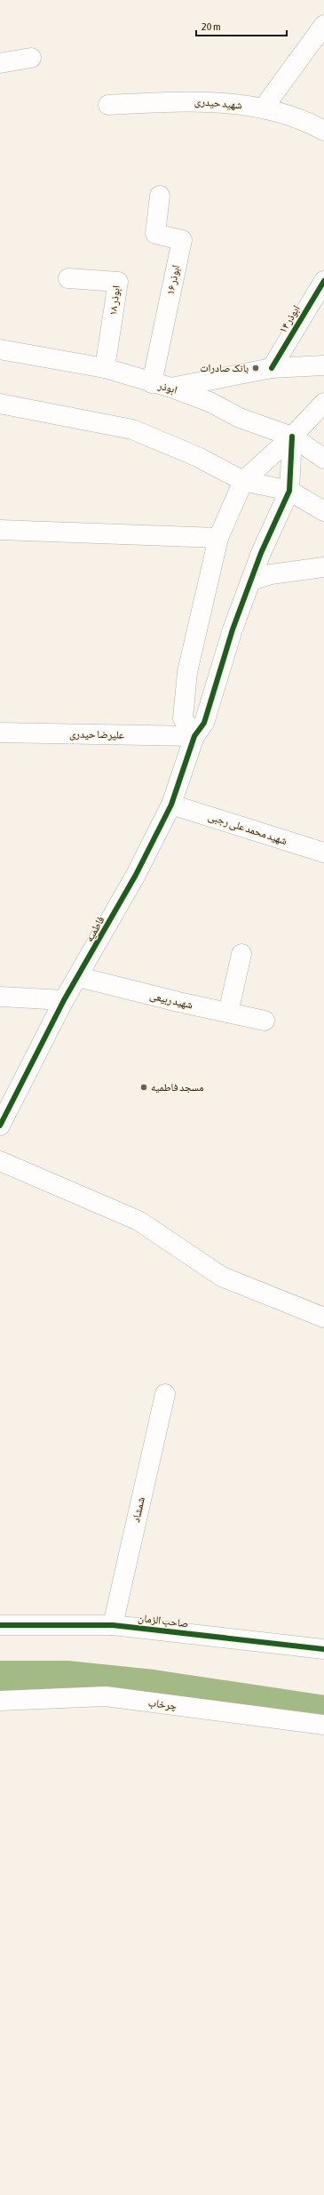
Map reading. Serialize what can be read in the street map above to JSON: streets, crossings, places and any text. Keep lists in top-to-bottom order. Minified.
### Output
{"streets":{"street":["شهید حیدری","ابوذر ۱۶","ابوذر ۱۸","ابوذر ۱۴","ابوذر","علیرضا حیدری","شهید محمد علی رجبی","فاطمیه","شهید ربیعی","شمشاد","صاحب الزمان","چرخاب"]},"crossings":[["ابوذر ۱۶","ابوذر"],["ابوذر ۱۸","ابوذر"],["علیرضا حیدری","فاطمیه"],["شهید محمد علی رجبی","فاطمیه"],["فاطمیه","شهید ربیعی"],["شمشاد","صاحب الزمان"]],"places":["بانک صادرات","مسجد فاطمیه"],"scale_bar":"20 m"}
